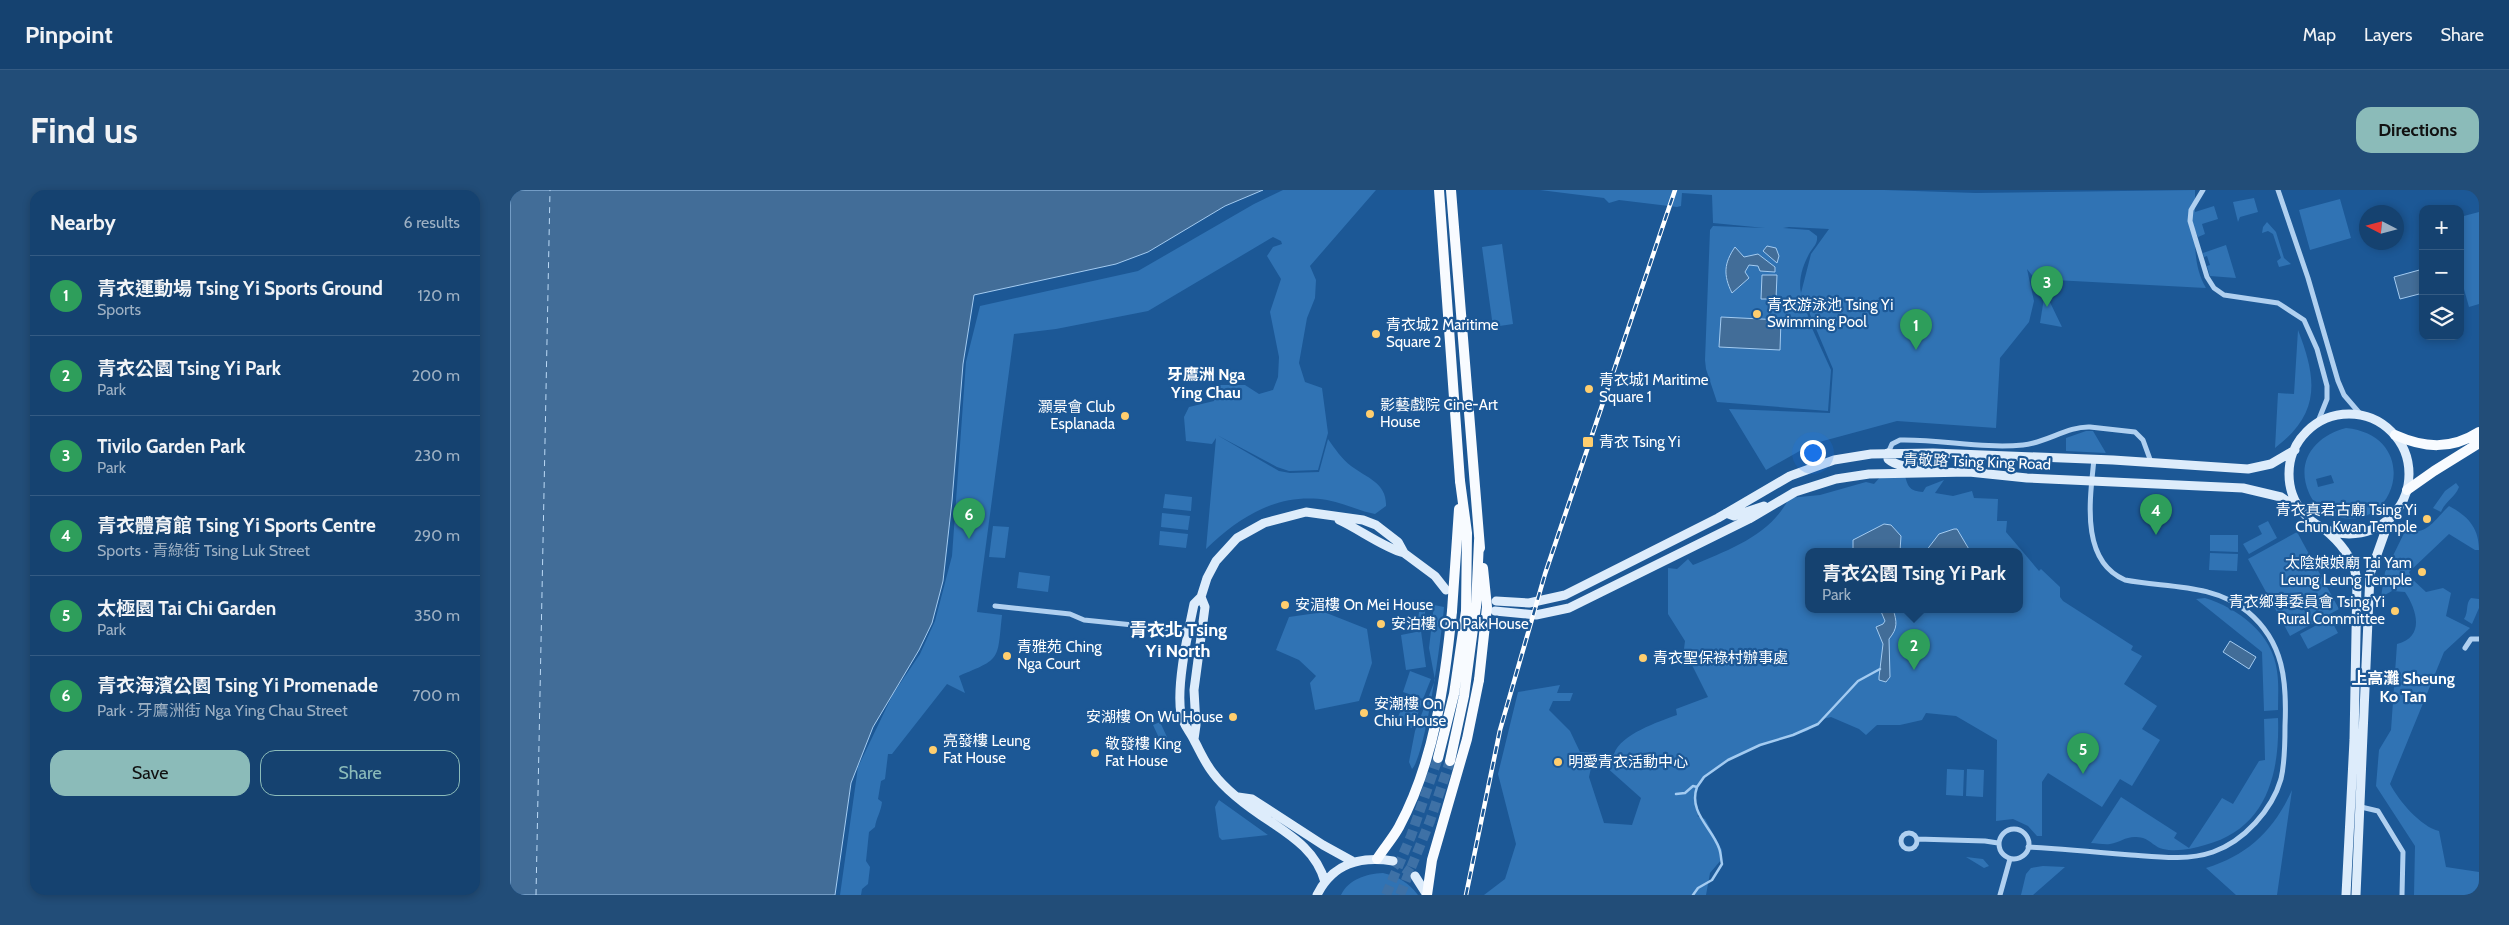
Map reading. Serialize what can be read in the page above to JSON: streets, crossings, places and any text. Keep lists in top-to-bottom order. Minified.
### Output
{"streets":{"main road":["青敬路 Tsing King Road"]},"districts":["牙鷹洲 Nga Ying Chau","青衣北 Tsing Yi North","上高灘 Sheung Ko Tan"],"places":{"other":["青衣游泳池 Tsing Yi Swimming Pool","青衣城2 Maritime Square 2","青衣城1 Maritime Square 1","影藝戲院 Cine-Art House","灝景會 Club Esplanada","青衣真君古廟 Tsing Yi Chun Kwan Temple","太陰娘娘廟 Tai Yam Leung Leung Temple","安湄樓 On Mei House","青衣鄉事委員會 Tsing Yi Rural Committee","安泊樓 On Pak House","青雅苑 Ching Nga Court","青衣聖保祿村辦事處","安潮樓 On Chiu House","安湖樓 On Wu House","亮發樓 Leung Fat House","敬發樓 King Fat House","明愛青衣活動中心"],"transit":["青衣 Tsing Yi"]},"north":"left","page":{"header":"Pinpoint","nav":["Map","Layers","Share"],"buttons":["Directions",["Save","Share"]],"title":"Find us","heading":["Nearby","6 results"],"map_buttons":["+","−"],"list":[{"mark":"1","name":"青衣運動場 Tsing Yi Sports Ground","note":"Sports","value":"120 m"},{"mark":"2","name":"青衣公園 Tsing Yi Park","note":"Park","value":"200 m"},{"mark":"3","name":"Tivilo Garden Park","note":"Park","value":"230 m"},{"mark":"4","name":"青衣體育館 Tsing Yi Sports Centre","note":"Sports · 青綠街 Tsing Luk Street","value":"290 m"},{"mark":"5","name":"太極園 Tai Chi Garden","note":"Park","value":"350 m"},{"mark":"6","name":"青衣海濱公園 Tsing Yi Promenade","note":"Park · 牙鷹洲街 Nga Ying Chau Street","value":"700 m"}],"pins":["3","1","4","6","2","5"],"popup":["青衣公園 Tsing Yi Park","Park"]}}
